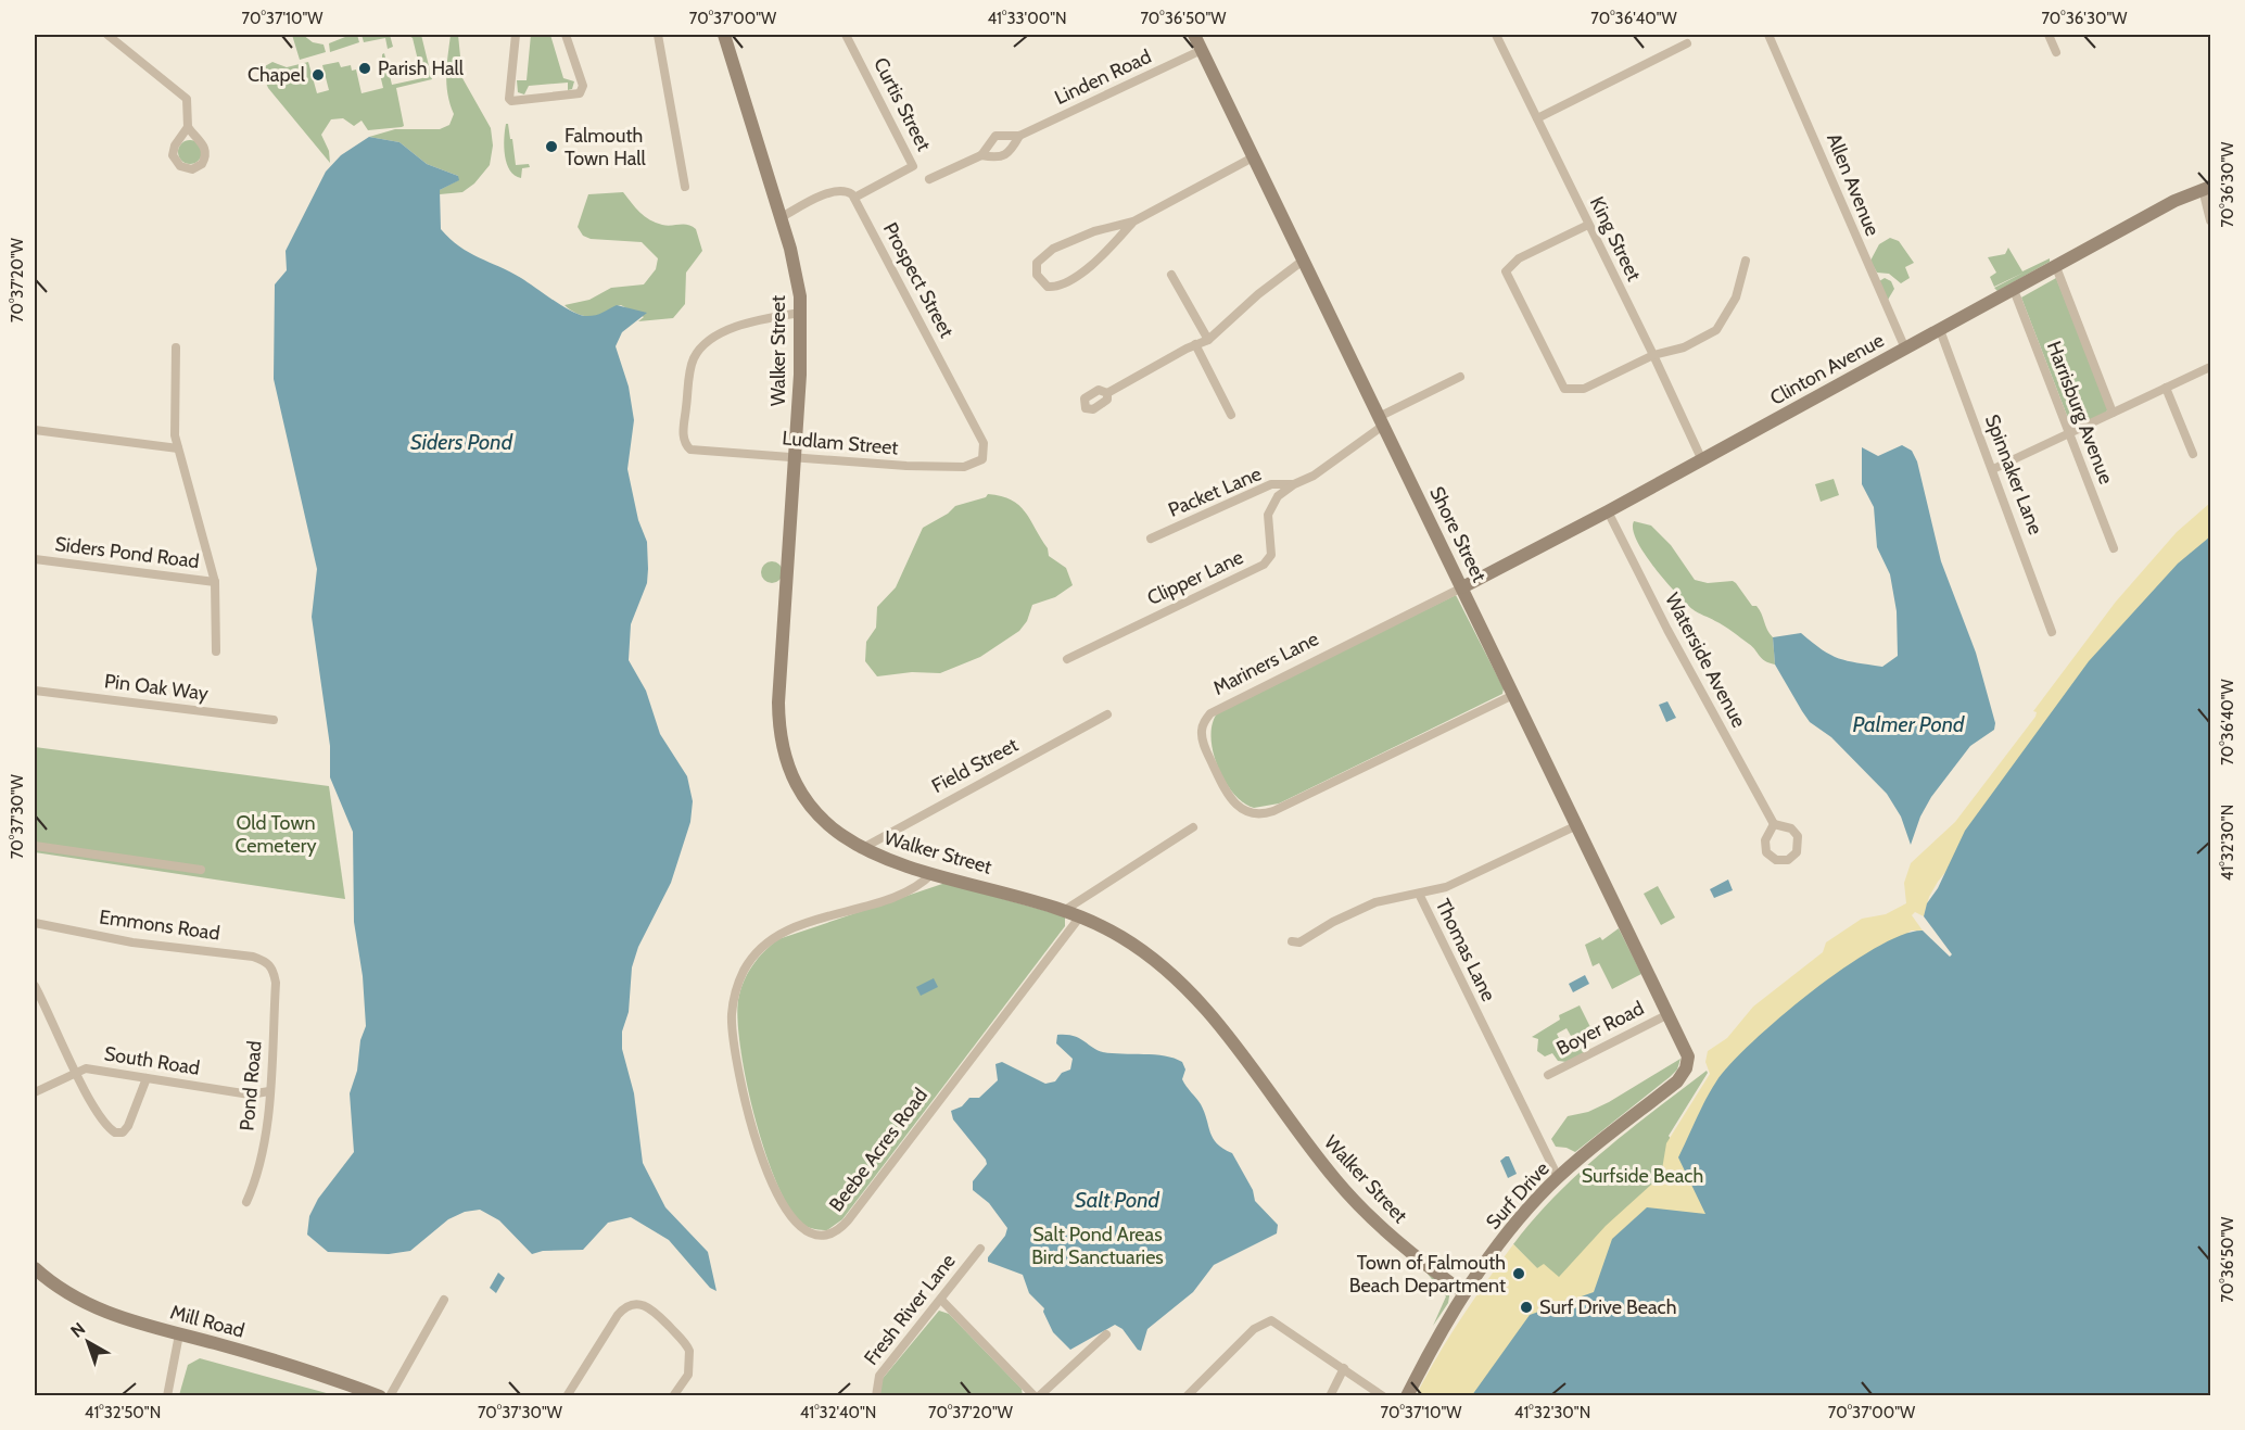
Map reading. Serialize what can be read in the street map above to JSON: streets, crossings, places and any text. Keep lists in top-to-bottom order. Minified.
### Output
{"streets":{"street":["Linden Road","Curtis Street","Allen Avenue","King Street","Prospect Street","Walker Street","Clinton Avenue","Harrisburg Avenue","Ludlam Street","Spinnaker Lane","Packet Lane","Shore Street","Siders Pond Road","Clipper Lane","Waterside Avenue","Mariners Lane","Pin Oak Way","Field Street","Emmons Road","Thomas Lane","Boyer Road","South Road","Pond Road","Beebe Acres Road","Surf Drive","Fresh River Lane","Mill Road"]},"crossings":[["Linden Road","Shore Street"],["Curtis Street","Prospect Street"],["Allen Avenue","Clinton Avenue"],["King Street","Clinton Avenue"],["Prospect Street","Ludlam Street"],["Walker Street","Ludlam Street"],["Walker Street","Field Street"],["Walker Street","Beebe Acres Road"],["Walker Street","Surf Drive"],["Clinton Avenue","Harrisburg Avenue"],["Clinton Avenue","Spinnaker Lane"],["Clinton Avenue","Shore Street"],["Clinton Avenue","Waterside Avenue"],["Clinton Avenue","Mariners Lane"],["Packet Lane","Clipper Lane"],["Shore Street","Clipper Lane"],["Shore Street","Mariners Lane"],["Shore Street","Thomas Lane"],["Shore Street","Boyer Road"],["Shore Street","Surf Drive"],["Emmons Road","Pond Road"],["Thomas Lane","Surf Drive"],["South Road","Pond Road"]],"water":["Siders Pond","Palmer Pond","Salt Pond"],"parks":["Old Town Cemetery","Surfside Beach","Salt Pond Areas Bird Sanctuaries"],"places":["Parish Hall","Chapel","Falmouth Town Hall","Town of Falmouth Beach Department","Surf Drive Beach"],"north":"top left","coordinates":["70°37'10\"W","70°37'00\"W","41°33'00\"N","70°36'50\"W","70°36'40\"W","70°36'30\"W","70°37'20\"W","70°37'30\"W","41°32'30\"N","41°32'50\"N","41°32'40\"N"]}
